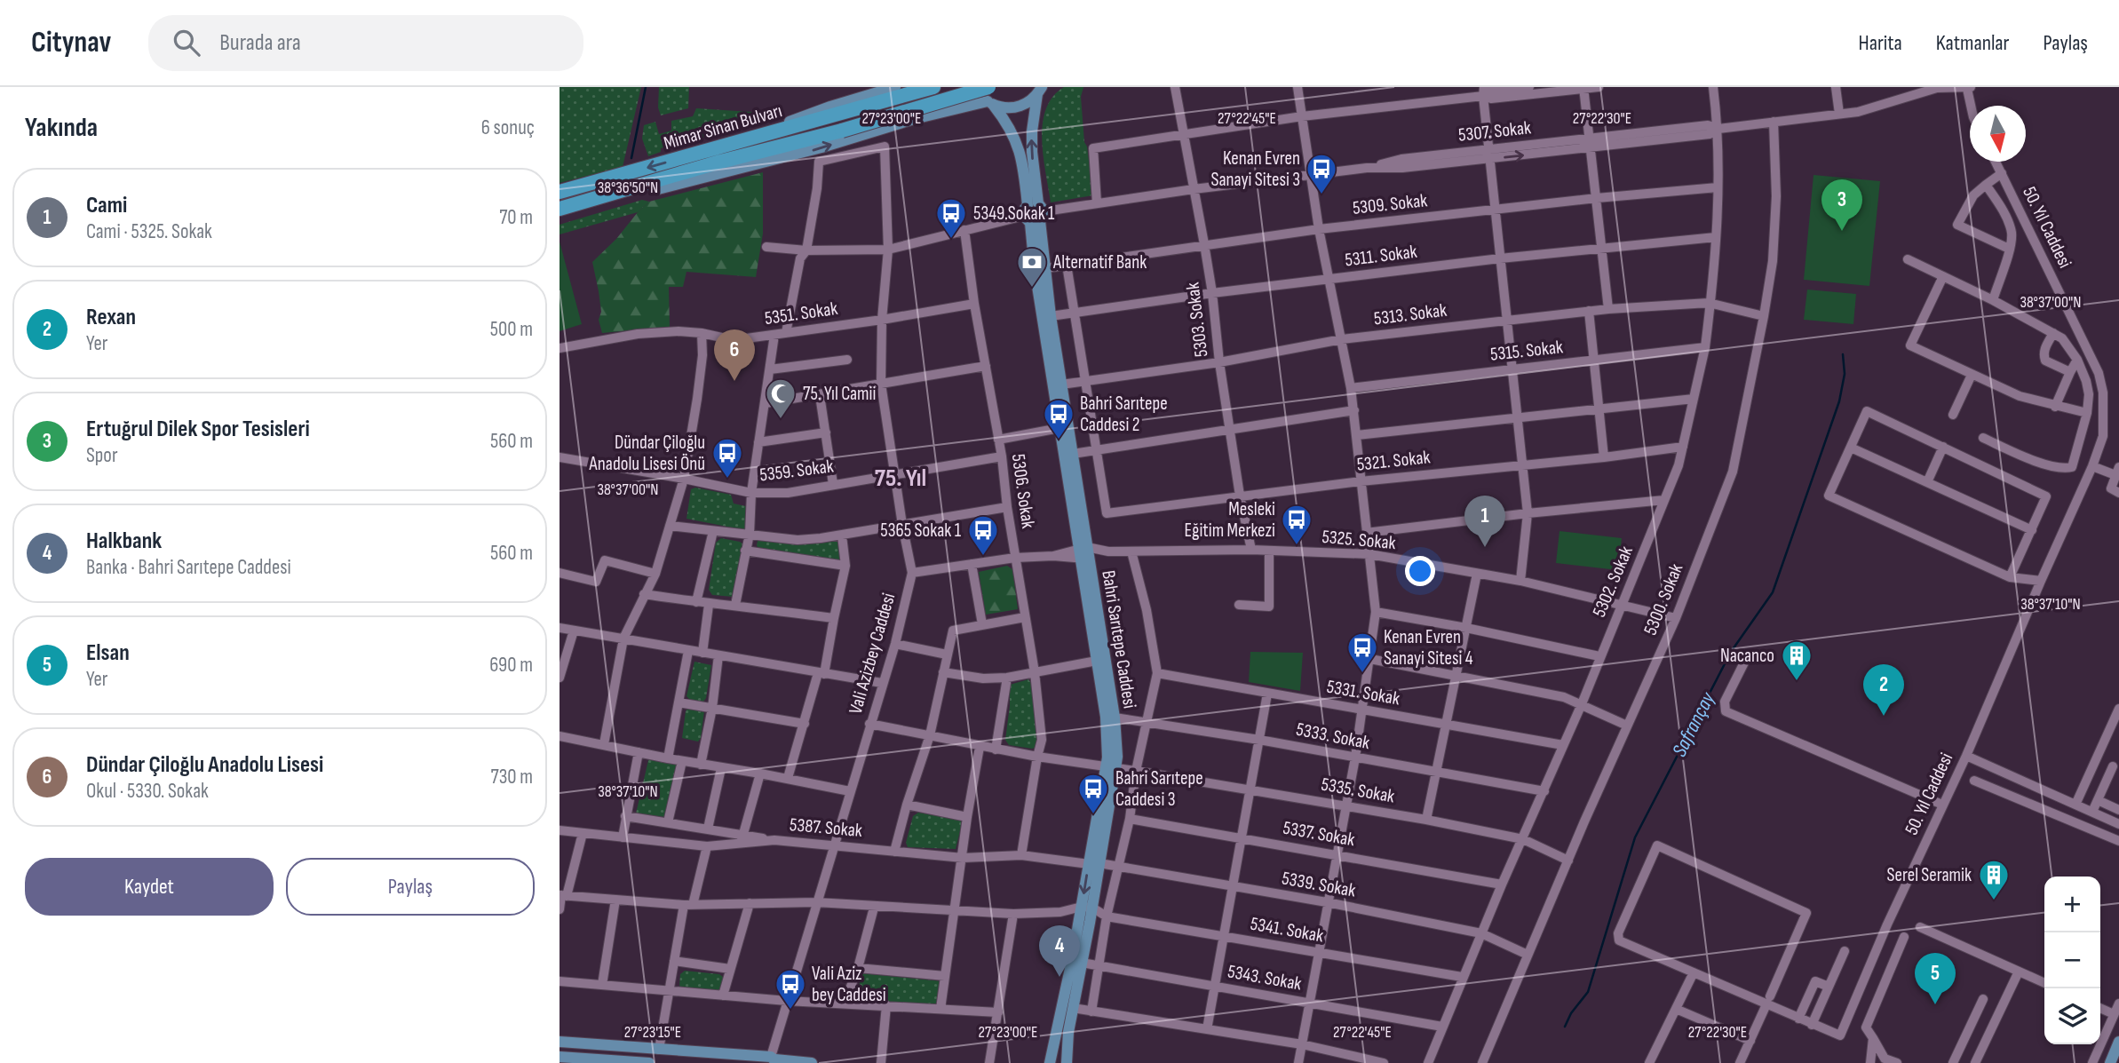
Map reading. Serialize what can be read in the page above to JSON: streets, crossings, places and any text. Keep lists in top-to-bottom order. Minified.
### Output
{"streets":{"highway":["Mimar Sinan Bulvarı"],"main road":["Bahri Sarıtepe Caddesi"],"street":["5307. Sokak","5309. Sokak","50. Yıl Caddesi","5311. Sokak","5351. Sokak","5313. Sokak","5303. Sokak","5315. Sokak","5321. Sokak","5359. Sokak","5306. Sokak","5325. Sokak","5302. Sokak","5300. Sokak","Vali Azizbey Caddesi","5331. Sokak","5333. Sokak","5335. Sokak","5387. Sokak","5337. Sokak","5339. Sokak","5341. Sokak","5343. Sokak"]},"crossings":[["Mimar Sinan Bulvarı","Bahri Sarıtepe Caddesi"],["5307. Sokak","5303. Sokak"],["5307. Sokak","5306. Sokak"],["5307. Sokak","5302. Sokak"],["5307. Sokak","5300. Sokak"],["5307. Sokak","Bahri Sarıtepe Caddesi"],["5307. Sokak","Vali Azizbey Caddesi"],["5309. Sokak","5303. Sokak"],["5309. Sokak","5302. Sokak"],["5309. Sokak","Bahri Sarıtepe Caddesi"],["5311. Sokak","5303. Sokak"],["5311. Sokak","5302. Sokak"],["5311. Sokak","Bahri Sarıtepe Caddesi"],["5351. Sokak","5306. Sokak"],["5351. Sokak","Vali Azizbey Caddesi"],["5313. Sokak","5303. Sokak"],["5313. Sokak","5302. Sokak"],["5313. Sokak","5300. Sokak"],["5313. Sokak","Bahri Sarıtepe Caddesi"],["5303. Sokak","5321. Sokak"],["5303. Sokak","5325. Sokak"],["5315. Sokak","5302. Sokak"],["5321. Sokak","5302. Sokak"],["5359. Sokak","5306. Sokak"],["5359. Sokak","Vali Azizbey Caddesi"],["5306. Sokak","5325. Sokak"],["5306. Sokak","5335. Sokak"],["5306. Sokak","5387. Sokak"],["5325. Sokak","5302. Sokak"],["5325. Sokak","5300. Sokak"],["5325. Sokak","Bahri Sarıtepe Caddesi"],["5325. Sokak","Vali Azizbey Caddesi"],["5302. Sokak","5331. Sokak"],["5302. Sokak","5333. Sokak"],["5302. Sokak","5335. Sokak"],["5302. Sokak","5337. Sokak"],["5302. Sokak","5339. Sokak"],["5302. Sokak","5341. Sokak"],["5302. Sokak","5343. Sokak"],["5300. Sokak","5335. Sokak"],["5300. Sokak","5339. Sokak"],["Bahri Sarıtepe Caddesi","5333. Sokak"],["Bahri Sarıtepe Caddesi","5335. Sokak"],["Bahri Sarıtepe Caddesi","5387. Sokak"],["Bahri Sarıtepe Caddesi","5339. Sokak"],["Bahri Sarıtepe Caddesi","5343. Sokak"],["Vali Azizbey Caddesi","5335. Sokak"],["Vali Azizbey Caddesi","5387. Sokak"],["5387. Sokak","5339. Sokak"]],"districts":["75. Yıl"],"water":["Safrançay"],"places":{"bus stop":["Kenan Evren Sanayi Sitesi 3","5349.Sokak 1","Bahri Sarıtepe Caddesi 2","Dündar Çiloğlu Anadolu Lisesi Önü","Mesleki Eğitim Merkezi","5365 Sokak 1","Kenan Evren Sanayi Sitesi 4","Bahri Sarıtepe Caddesi 3","Vali Aziz bey Caddesi"],"bank":["Alternatif Bank"],"mosque":["75. Yıl Camii"],"building":["Nacanco","Serel Seramik"]},"north":"bottom","page":{"header":"Citynav","search":"Burada ara","nav":["Harita","Katmanlar","Paylaş"],"heading":["Yakında","6 sonuç"],"list":[{"mark":"1","name":"Cami","note":"Cami · 5325. Sokak","value":"70 m"},{"mark":"2","name":"Rexan","note":"Yer","value":"500 m"},{"mark":"3","name":"Ertuğrul Dilek Spor Tesisleri","note":"Spor","value":"560 m"},{"mark":"4","name":"Halkbank","note":"Banka · Bahri Sarıtepe Caddesi","value":"560 m"},{"mark":"5","name":"Elsan","note":"Yer","value":"690 m"},{"mark":"6","name":"Dündar Çiloğlu Anadolu Lisesi","note":"Okul · 5330. Sokak","value":"730 m"}],"pins":["3","6","1","2","4","5"],"buttons":["Kaydet","Paylaş"],"map_buttons":["+","−"]},"coordinates":["27°23'00\"E","27°22'45\"E","27°22'30\"E","38°36'50\"N","38°37'00\"N","38°37'10\"N","27°23'15\"E"]}
